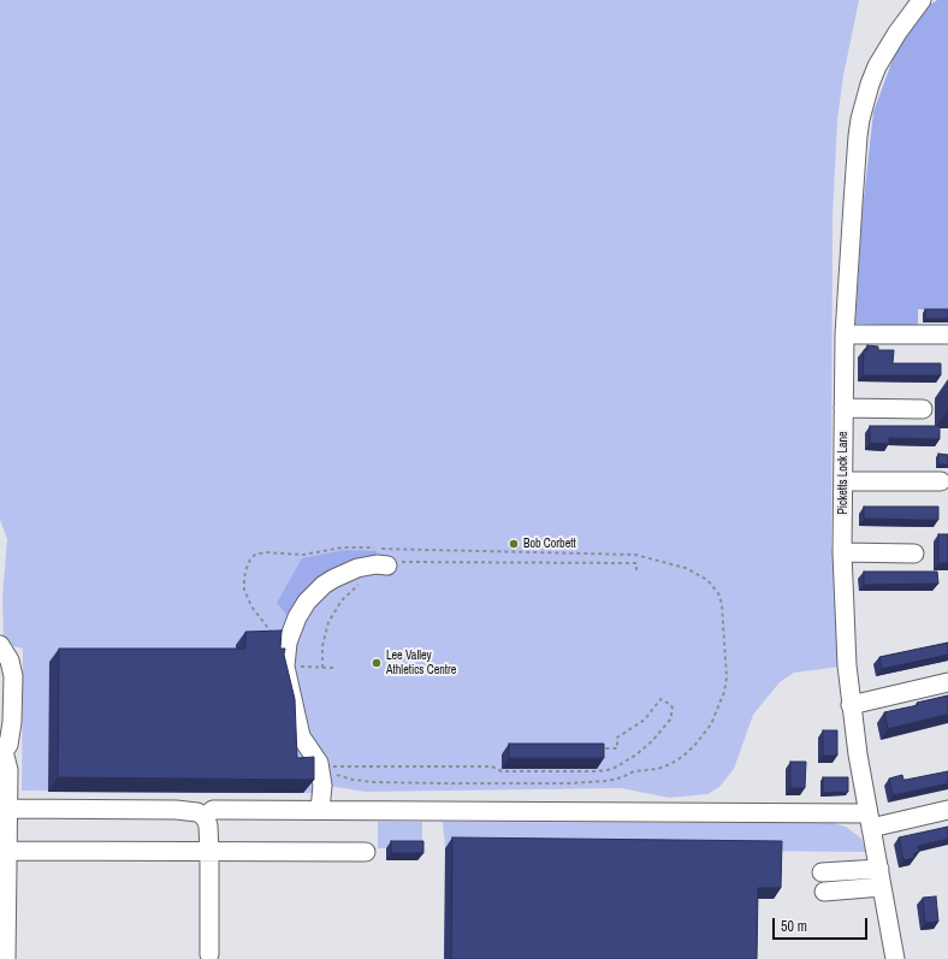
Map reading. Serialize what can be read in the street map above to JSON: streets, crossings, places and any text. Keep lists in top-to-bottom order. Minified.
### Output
{"streets":{"street":["Picketts Lock Lane"]},"places":["Bob Corbett","Lee Valley Athletics Centre"],"scale_bar":"50 m"}
